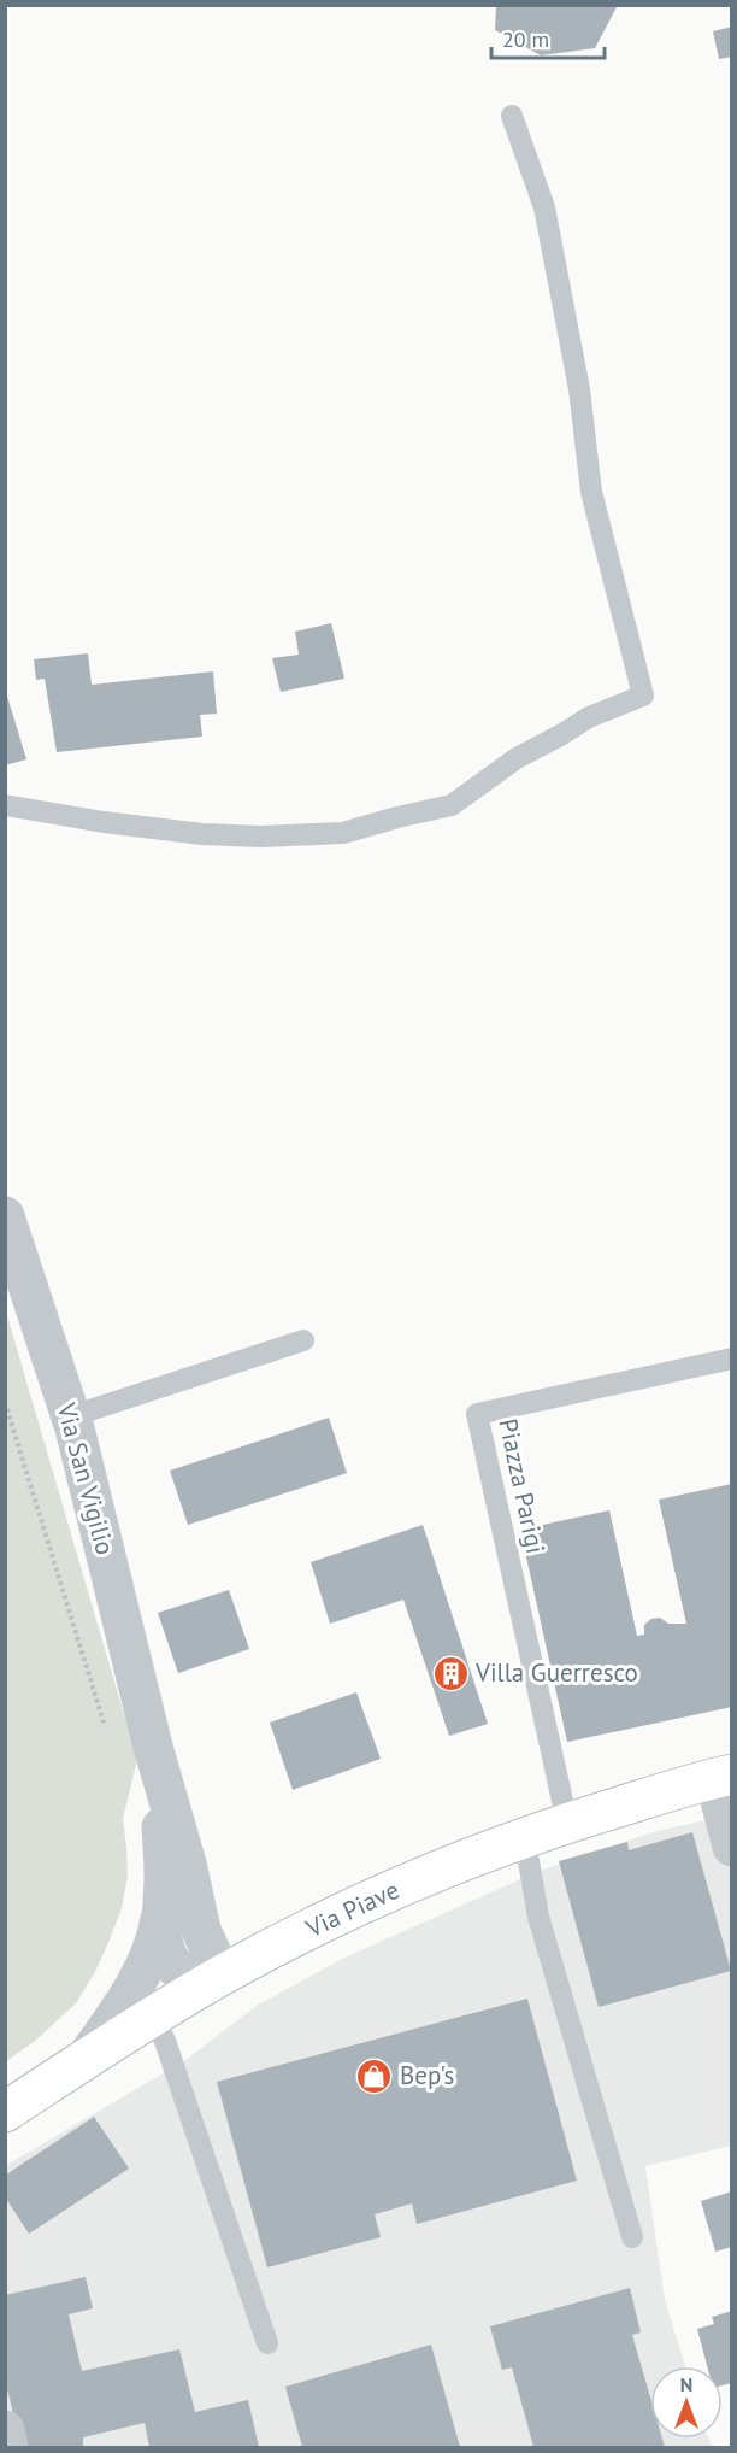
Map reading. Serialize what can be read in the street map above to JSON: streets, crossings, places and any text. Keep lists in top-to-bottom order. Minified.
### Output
{"streets":{"main road":["Via Piave"],"street":["Via San Vigilio"],"lane":["Piazza Parigi"]},"crossings":[["Via San Vigilio","Via Piave"],["Piazza Parigi","Via Piave"]],"places":{"building":["Villa Guerresco"],"shop":["Bep's"]},"scale_bar":"20 m","north":"top"}
